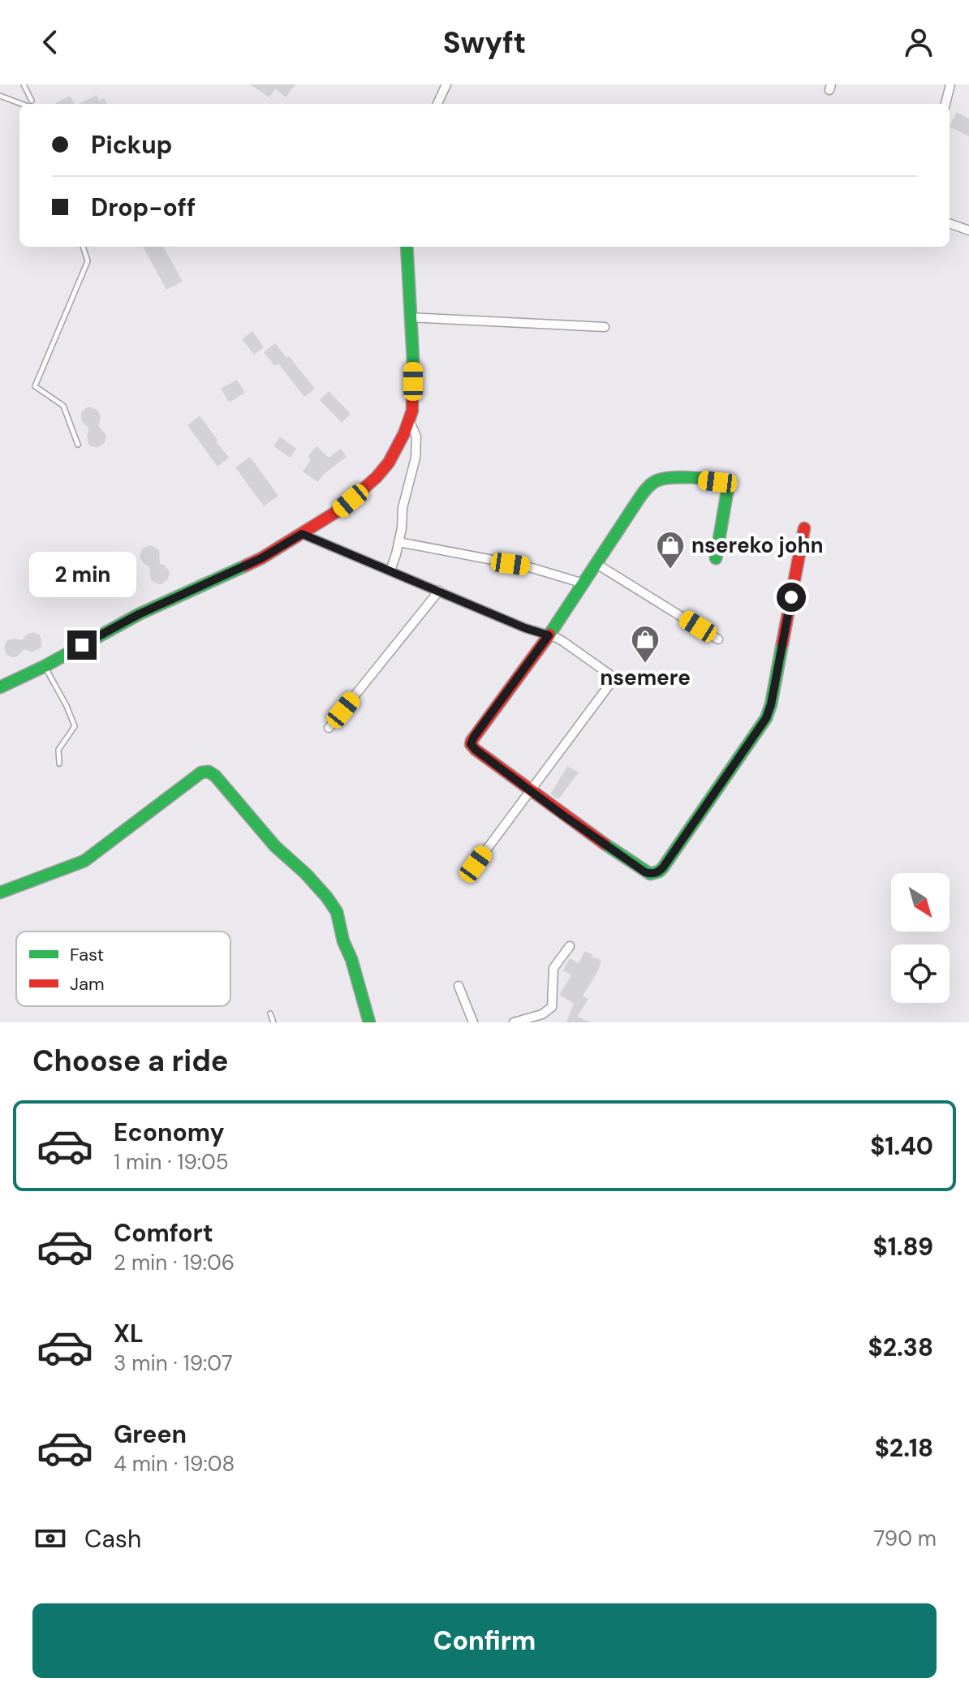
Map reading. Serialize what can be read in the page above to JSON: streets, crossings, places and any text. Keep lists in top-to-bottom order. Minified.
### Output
{"places":{"shop":["nsereko john","nsemere"]},"legend":["Fast","Jam"],"north":"bottom right","page":{"header":"Swyft","banner":["Pickup","Drop-off"],"bubble":"2 min","heading":"Choose a ride","list":[{"name":"Economy","note":"1 min · 19:05","value":"$1.40"},{"name":"Comfort","note":"2 min · 19:06","value":"$1.89"},{"name":"XL","note":"3 min · 19:07","value":"$2.38"},{"name":"Green","note":"4 min · 19:08","value":"$2.18"}],"pay":["Cash","790 m"],"buttons":"Confirm"}}
